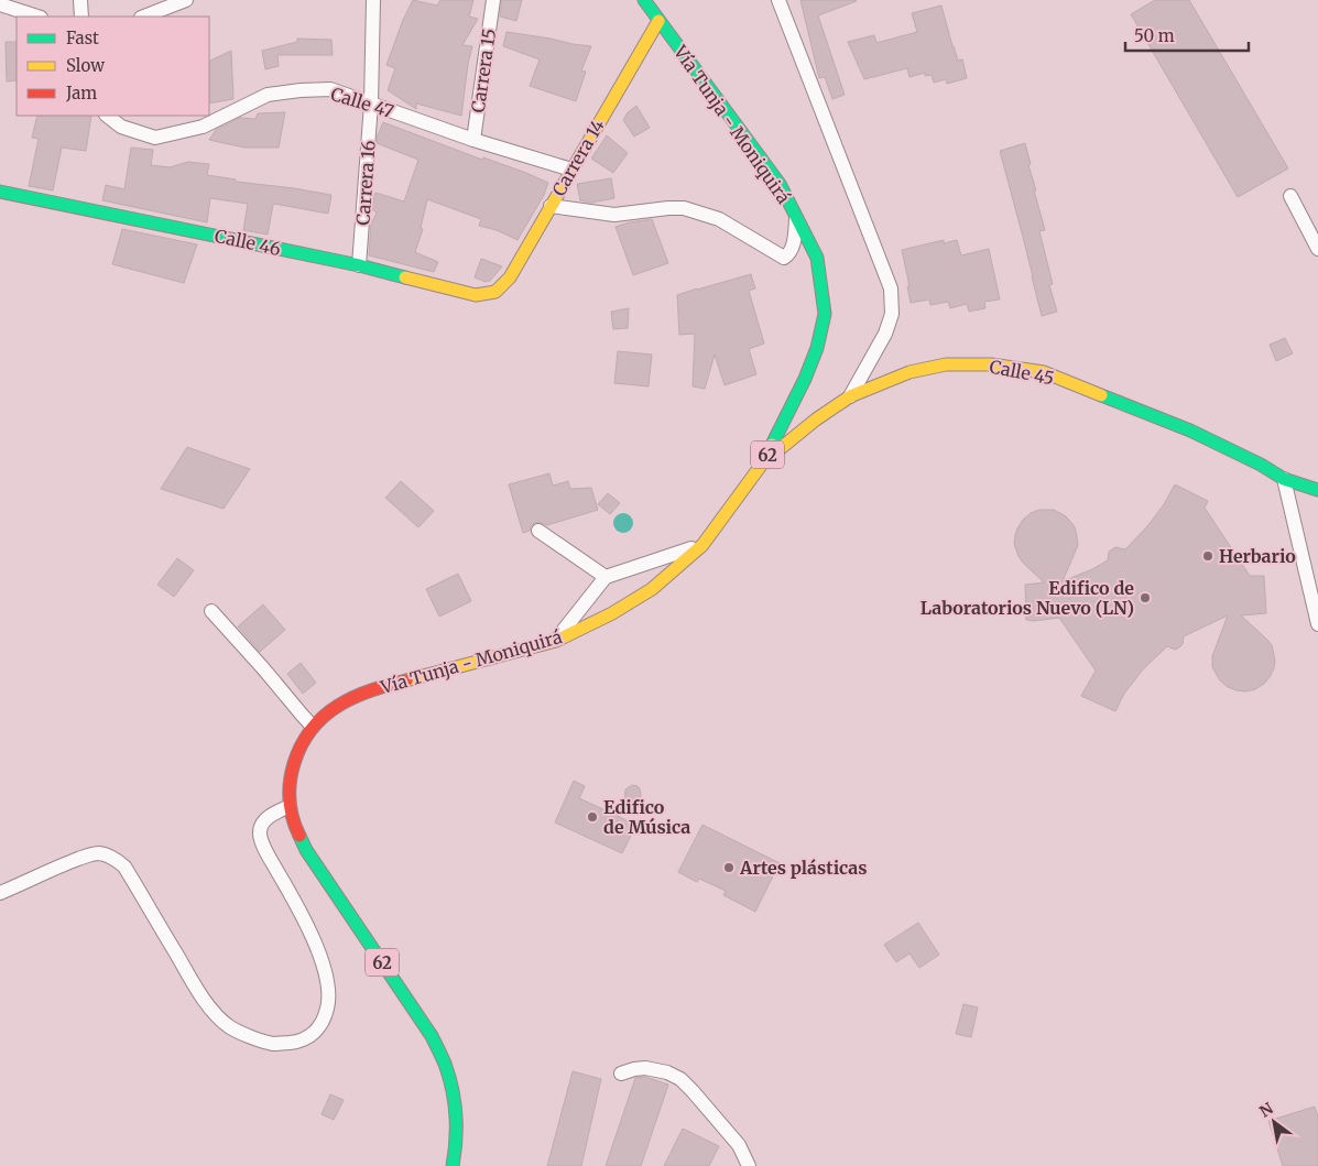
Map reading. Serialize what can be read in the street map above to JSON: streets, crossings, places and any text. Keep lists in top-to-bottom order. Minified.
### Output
{"streets":{"main road":["Vía Tunja - Moniquirá","Carrera 14","Calle 46","Calle 45","62"],"street":["Carrera 15","Calle 47","Carrera 16"]},"crossings":[["Carrera 15","Calle 47"],["Calle 47","Carrera 14"],["Calle 47","Carrera 16"],["Vía Tunja - Moniquirá","Carrera 14"],["Vía Tunja - Moniquirá","Calle 45"],["Carrera 14","Calle 46"],["Carrera 16","Calle 46"]],"places":["Herbario","Edifico de Laboratorios Nuevo (LN)","Edifico de Música","Artes plásticas"],"legend":["Fast","Slow","Jam"],"scale_bar":"50 m","north":"top left"}
